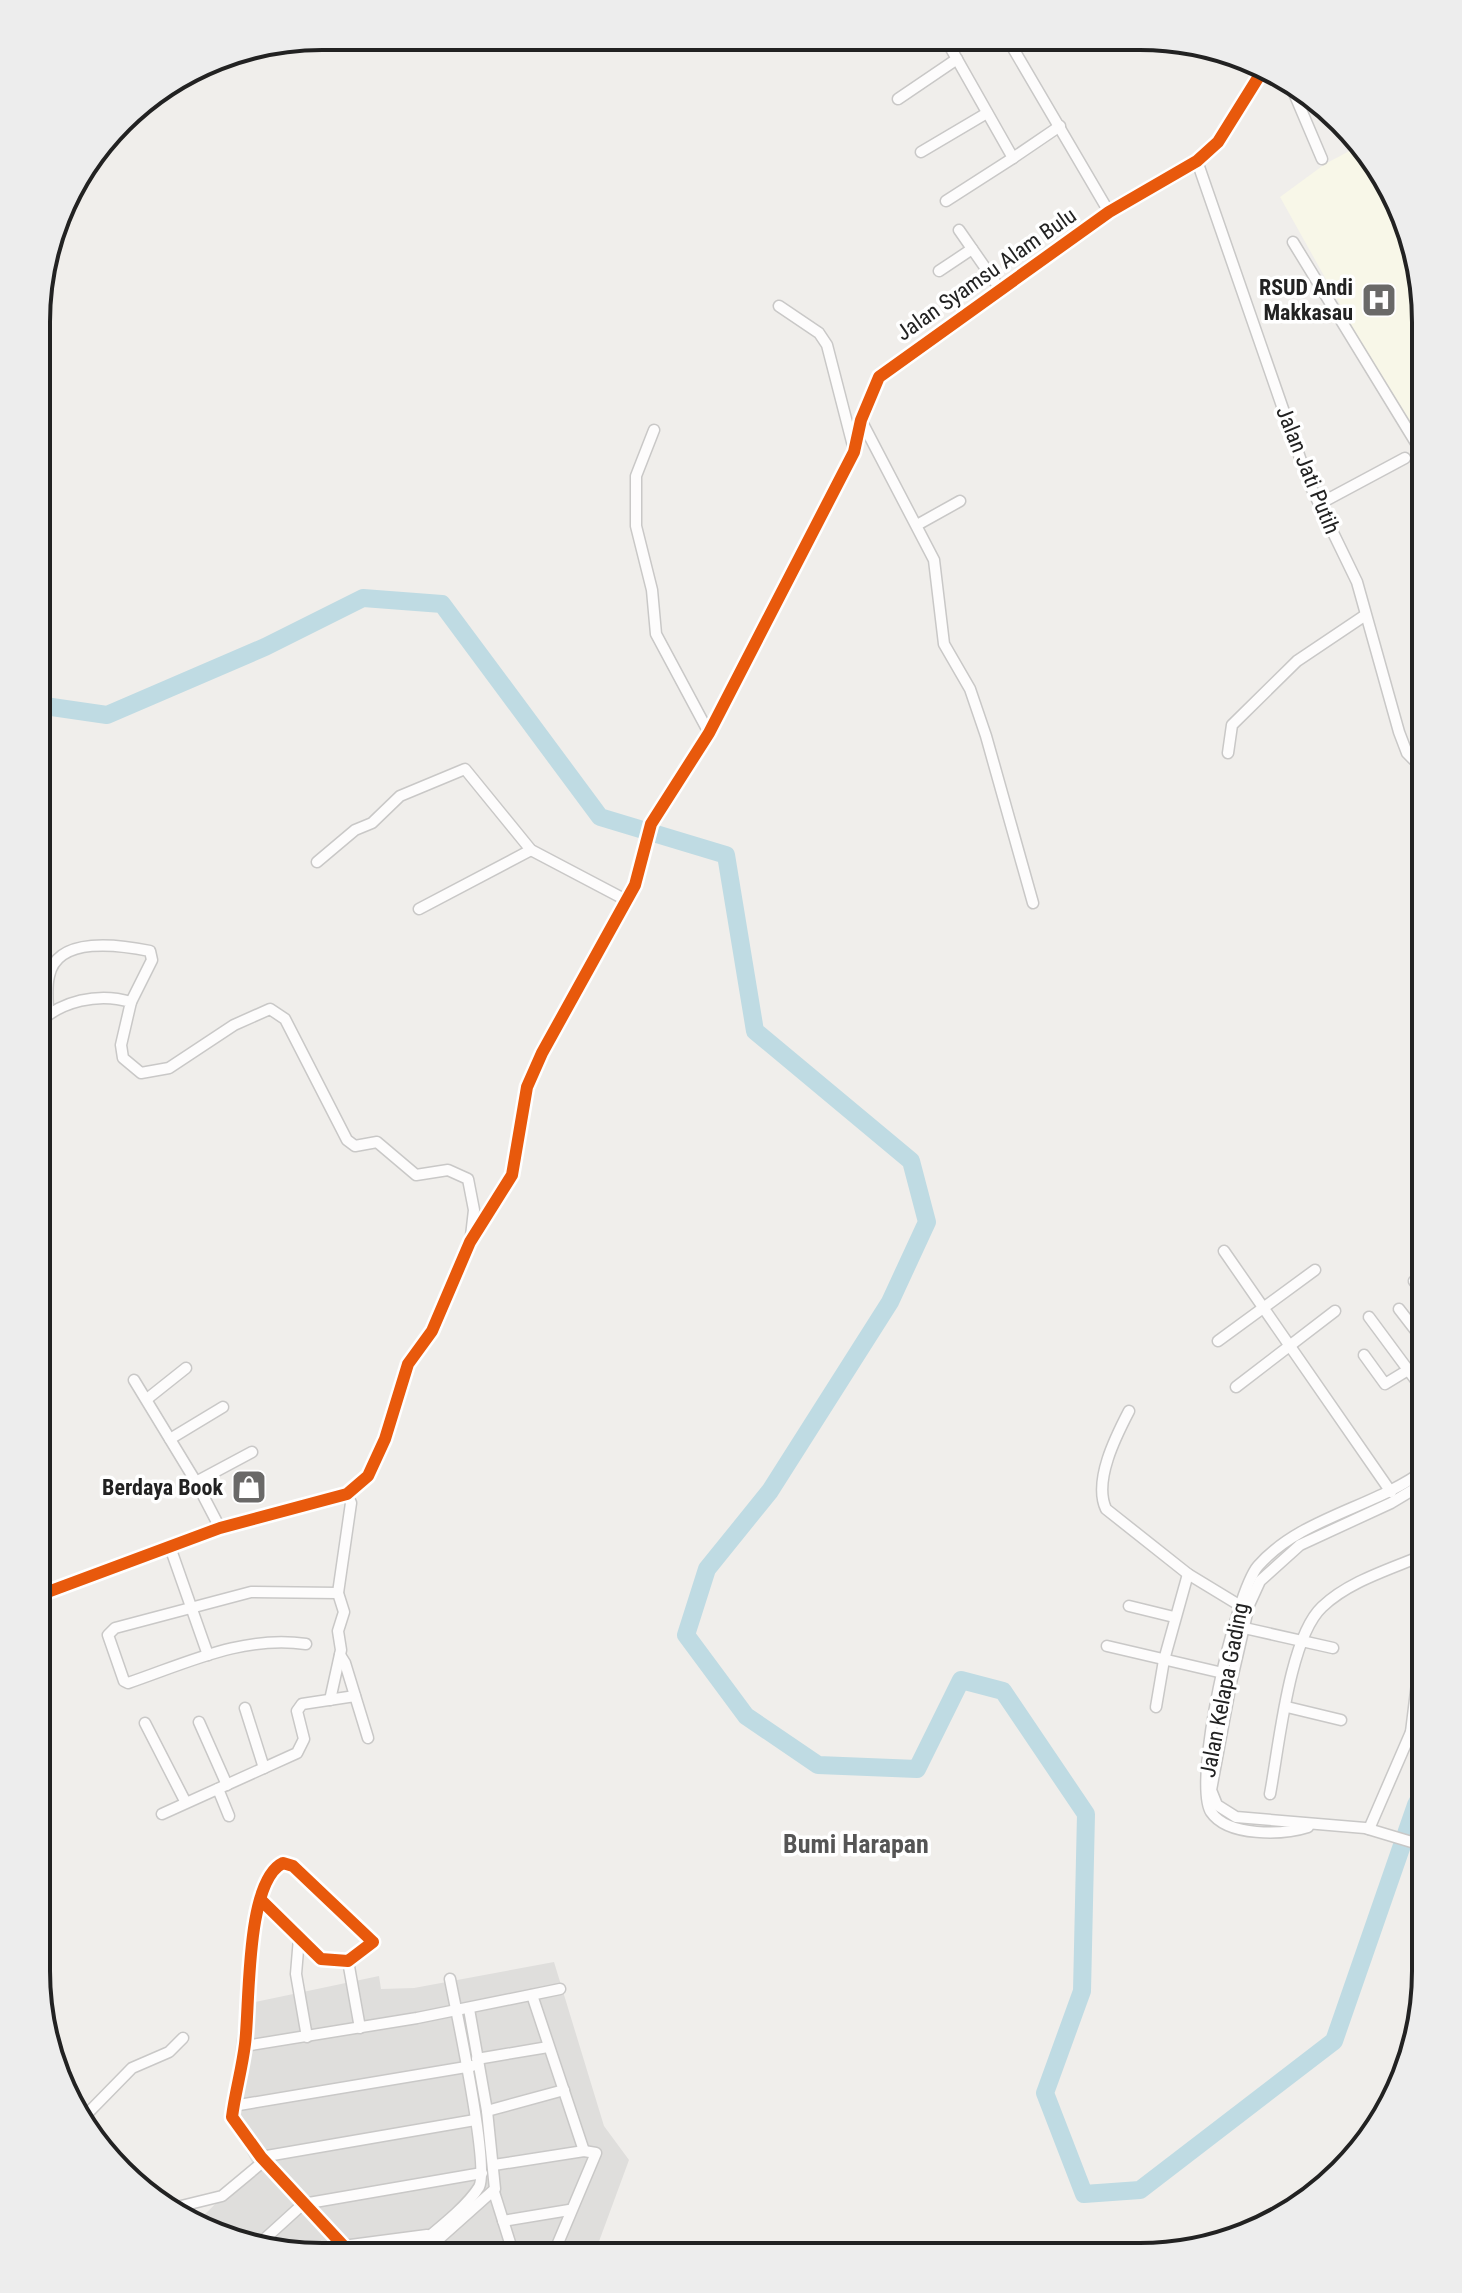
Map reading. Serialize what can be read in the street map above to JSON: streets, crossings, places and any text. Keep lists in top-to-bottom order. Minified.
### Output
{"streets":{"street":["Jalan Syamsu Alam Bulu","Jalan Jati Putih","Jalan Kelapa Gading"]},"crossings":[["Jalan Syamsu Alam Bulu","Jalan Jati Putih"]],"districts":["Bumi Harapan"],"places":{"hospital":["RSUD Andi Makkasau"],"shop":["Berdaya Book"]}}
